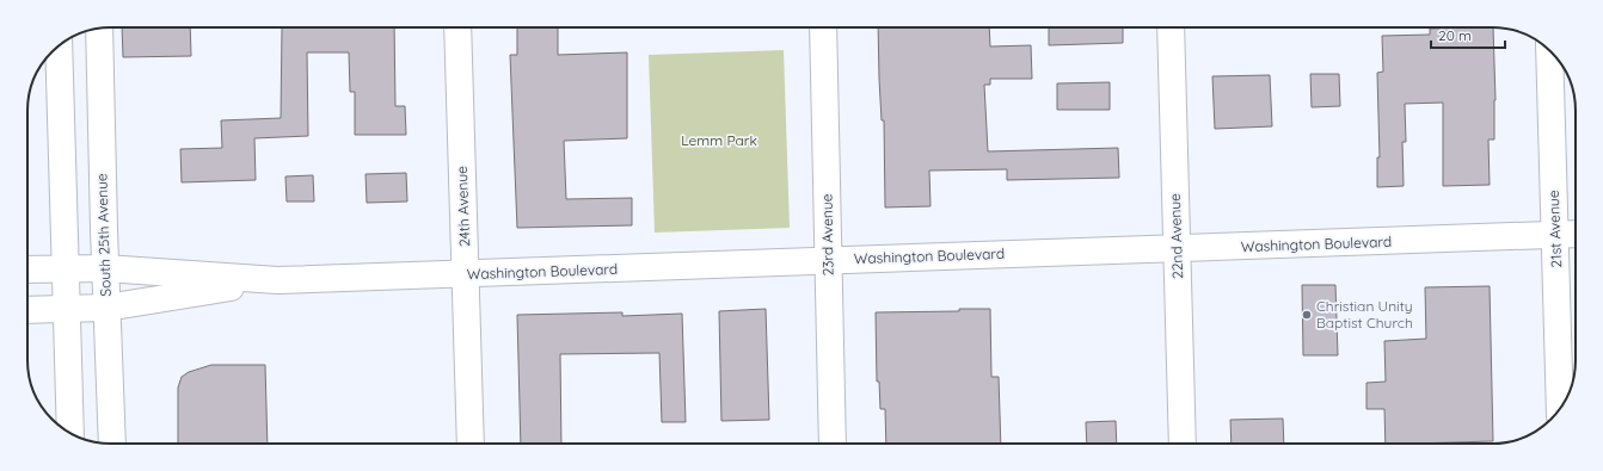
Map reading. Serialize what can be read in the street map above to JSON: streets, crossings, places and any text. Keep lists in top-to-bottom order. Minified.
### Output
{"streets":{"street":["24th Avenue","21st Avenue","South 25th Avenue","23rd Avenue","22nd Avenue","Washington Boulevard"]},"crossings":[["24th Avenue","Washington Boulevard"],["21st Avenue","Washington Boulevard"],["South 25th Avenue","Washington Boulevard"],["23rd Avenue","Washington Boulevard"],["22nd Avenue","Washington Boulevard"]],"parks":["Lemm Park"],"places":["Christian Unity Baptist Church"],"scale_bar":"20 m"}
